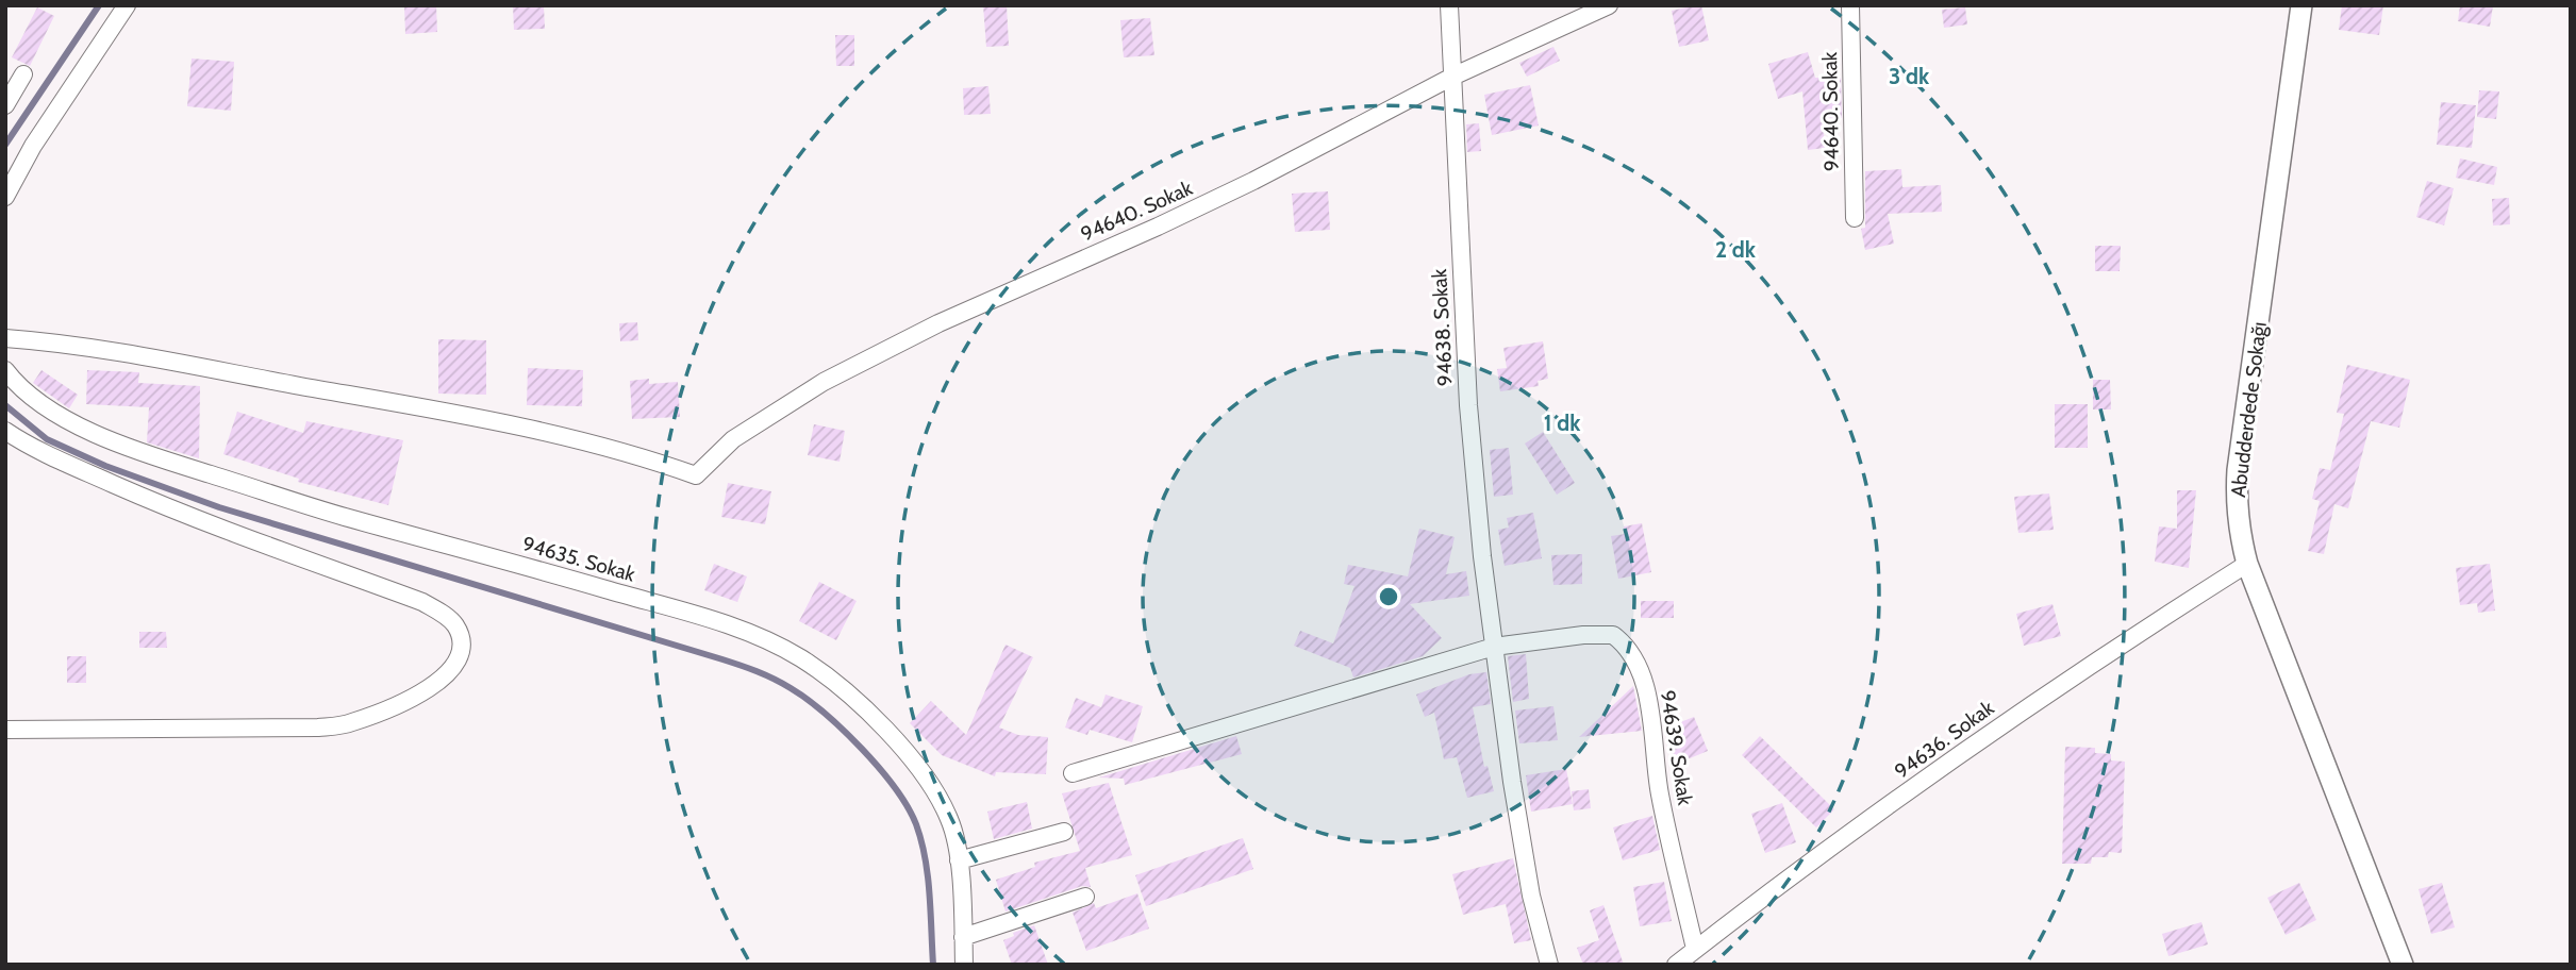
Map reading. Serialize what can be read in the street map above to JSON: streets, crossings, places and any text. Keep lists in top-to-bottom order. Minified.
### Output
{"streets":{"street":["94640. Sokak","94638. Sokak","Abudderdede Sokağı","94635. Sokak","94636. Sokak","94639. Sokak"]},"crossings":[["94640. Sokak","94638. Sokak"],["94638. Sokak","94639. Sokak"],["Abudderdede Sokağı","94636. Sokak"],["94636. Sokak","94639. Sokak"]],"rings":["3 dk","2 dk","1 dk"]}
